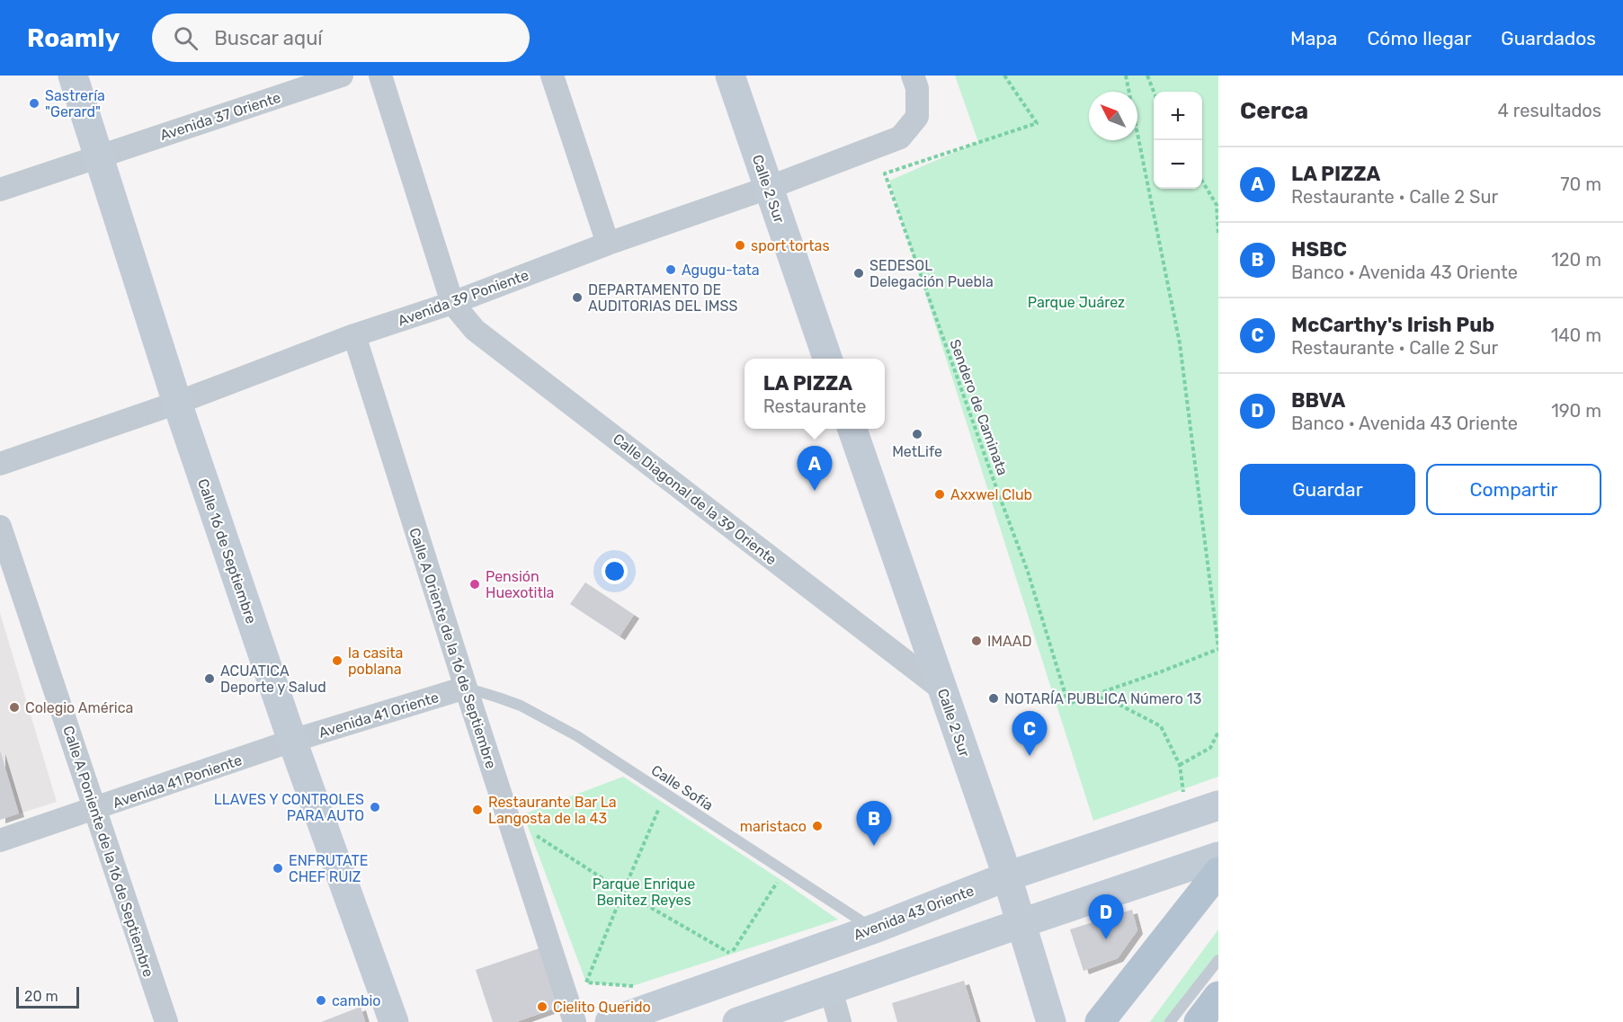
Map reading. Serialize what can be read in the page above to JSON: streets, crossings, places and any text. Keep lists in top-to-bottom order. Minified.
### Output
{"streets":{"street":["Avenida 37 Oriente","Calle 2 Sur","Avenida 39 Poniente","Calle Diagonal de la 39 Oriente","Calle 16 de Septiembre","Calle A Oriente de la 16 de Septiembre","Avenida 41 Oriente","Avenida 41 Poniente","Calle A Poniente de la 16 de Septiembre","Avenida 43 Oriente"],"lane":["Calle Sofía"],"path":["Sendero de Caminata"]},"crossings":[["Avenida 37 Oriente","Calle 16 de Septiembre"],["Calle 2 Sur","Avenida 39 Poniente"],["Calle 2 Sur","Calle Diagonal de la 39 Oriente"],["Calle 2 Sur","Avenida 43 Oriente"],["Avenida 39 Poniente","Calle Diagonal de la 39 Oriente"],["Avenida 39 Poniente","Calle 16 de Septiembre"],["Avenida 39 Poniente","Calle A Oriente de la 16 de Septiembre"],["Calle 16 de Septiembre","Avenida 41 Oriente"],["Calle 16 de Septiembre","Avenida 41 Poniente"],["Calle A Oriente de la 16 de Septiembre","Avenida 41 Oriente"],["Calle A Oriente de la 16 de Septiembre","Calle Sofía"],["Avenida 41 Oriente","Avenida 41 Poniente"],["Avenida 41 Oriente","Calle Sofía"],["Avenida 41 Poniente","Calle A Poniente de la 16 de Septiembre"],["Calle Sofía","Avenida 43 Oriente"]],"parks":["Parque Juárez","Parque Enrique Benitez Reyes"],"places":["Sastrería \"Gerard\"","sport tortas","Agugu-tata","SEDESOL Delegación Puebla","DEPARTAMENTO DE AUDITORIAS DEL IMSS","MetLife","Axxwel Club","Pensión Huexotitla","IMAAD","la casita poblana","ACUATICA Deporte y Salud","NOTARÍA PUBLICA Número 13","Colegio América","LLAVES Y CONTROLES PARA AUTO","Restaurante Bar La Langosta de la 43","maristaco","ENFRUTATE CHEF RUIZ","cambio","Cielito Querido"],"scale_bar":"20 m","north":"top left","page":{"header":"Roamly","search":"Buscar aquí","nav":["Mapa","Cómo llegar","Guardados"],"heading":["Cerca","4 resultados"],"map_buttons":["+","−"],"list":[{"mark":"A","name":"LA PIZZA","note":"Restaurante · Calle 2 Sur","value":"70 m"},{"mark":"B","name":"HSBC","note":"Banco · Avenida 43 Oriente","value":"120 m"},{"mark":"C","name":"McCarthy's Irish Pub","note":"Restaurante · Calle 2 Sur","value":"140 m"},{"mark":"D","name":"BBVA","note":"Banco · Avenida 43 Oriente","value":"190 m"}],"popup":["LA PIZZA","Restaurante"],"pins":["A","C","B","D"],"buttons":["Guardar","Compartir"],"scale":"20 m"}}
